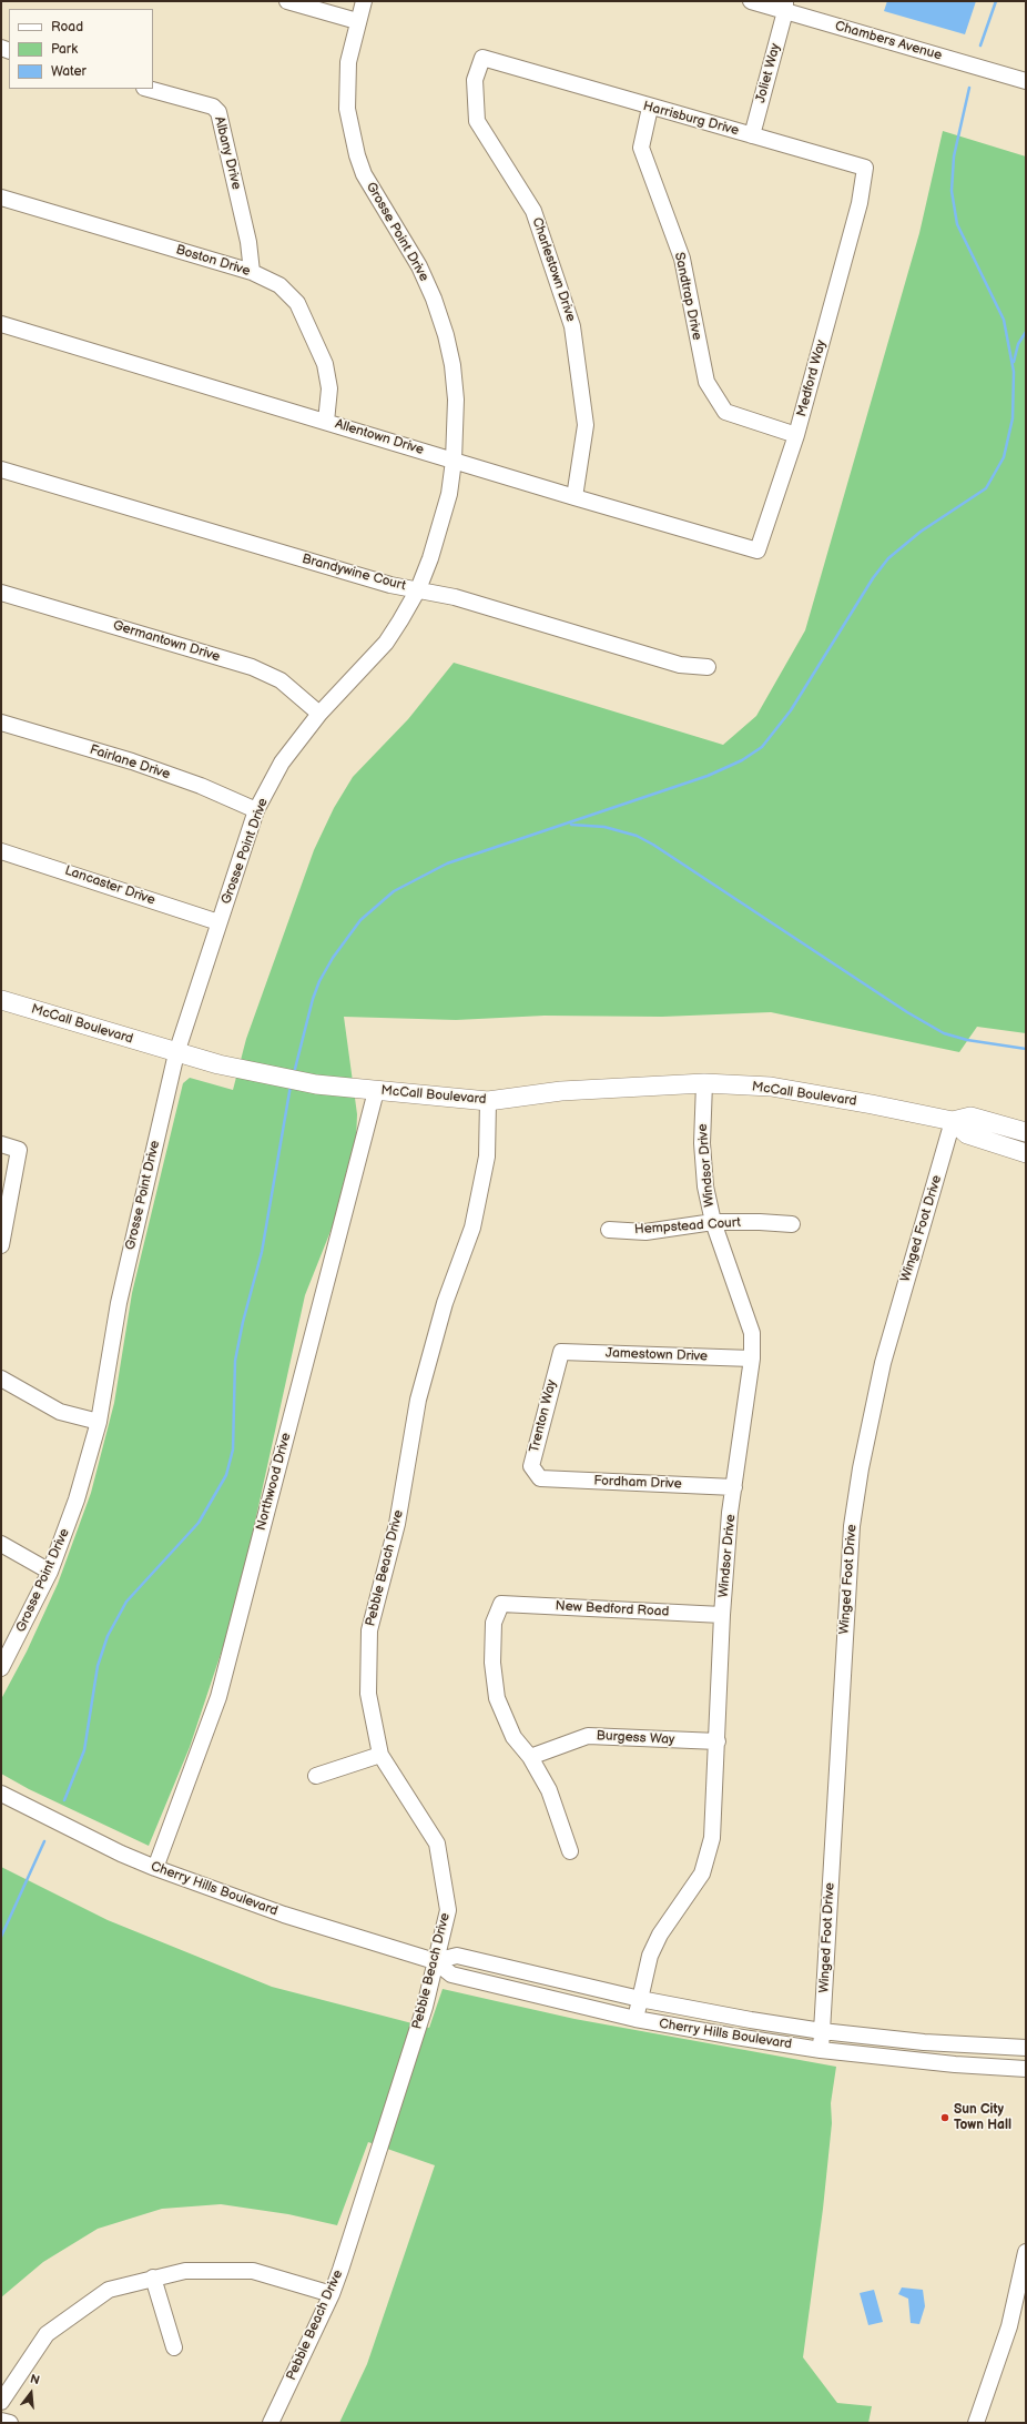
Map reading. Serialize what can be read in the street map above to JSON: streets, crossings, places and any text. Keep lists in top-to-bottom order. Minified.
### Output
{"streets":{"main road":["McCall Boulevard"],"street":["Chambers Avenue","Joliet Way","Harrisburg Drive","Albany Drive","Grosse Point Drive","Boston Drive","Charlestown Drive","Sandtrap Drive","Medford Way","Allentown Drive","Brandywine Court","Germantown Drive","Fairlane Drive","Lancaster Drive","Windsor Drive","Hempstead Court","Winged Foot Drive","Jamestown Drive","Trenton Way","Northwood Drive","Fordham Drive","Pebble Beach Drive","New Bedford Road","Burgess Way","Cherry Hills Boulevard"]},"crossings":[["Chambers Avenue","Joliet Way"],["Joliet Way","Harrisburg Drive"],["Harrisburg Drive","Charlestown Drive"],["Harrisburg Drive","Sandtrap Drive"],["Harrisburg Drive","Medford Way"],["Albany Drive","Boston Drive"],["Grosse Point Drive","Allentown Drive"],["Grosse Point Drive","Brandywine Court"],["Grosse Point Drive","Germantown Drive"],["Grosse Point Drive","Fairlane Drive"],["Grosse Point Drive","Lancaster Drive"],["Grosse Point Drive","McCall Boulevard"],["Boston Drive","Allentown Drive"],["Charlestown Drive","Allentown Drive"],["Sandtrap Drive","Medford Way"],["Medford Way","Allentown Drive"],["McCall Boulevard","Windsor Drive"],["McCall Boulevard","Winged Foot Drive"],["McCall Boulevard","Northwood Drive"],["McCall Boulevard","Pebble Beach Drive"],["Windsor Drive","Hempstead Court"],["Windsor Drive","Jamestown Drive"],["Windsor Drive","Fordham Drive"],["Windsor Drive","New Bedford Road"],["Windsor Drive","Burgess Way"],["Windsor Drive","Cherry Hills Boulevard"],["Winged Foot Drive","Cherry Hills Boulevard"],["Jamestown Drive","Trenton Way"],["Trenton Way","Fordham Drive"],["Northwood Drive","Cherry Hills Boulevard"],["Pebble Beach Drive","Cherry Hills Boulevard"],["New Bedford Road","Burgess Way"]],"places":["Sun City Town Hall"],"legend":["Road","Park","Water"],"north":"top"}
